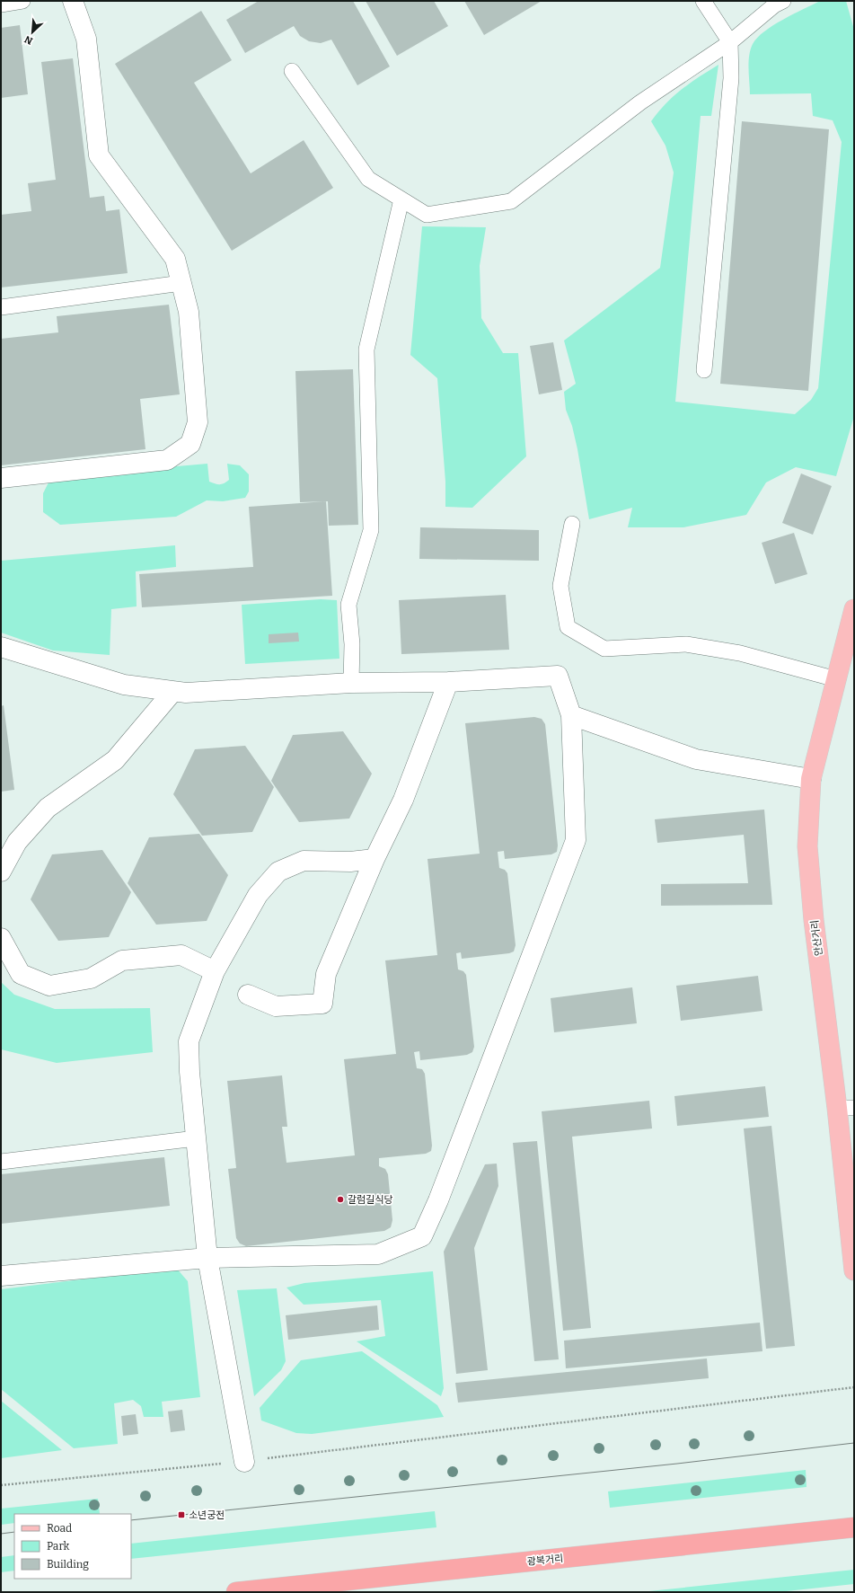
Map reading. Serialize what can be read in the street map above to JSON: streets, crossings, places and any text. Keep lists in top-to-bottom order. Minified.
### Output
{"streets":{"highway":["광복거리"],"main road":["안산거리"]},"places":{"other":["갈럼길식당"],"transit":["소년궁전"]},"legend":["Road","Park","Building"],"north":"bottom left"}
